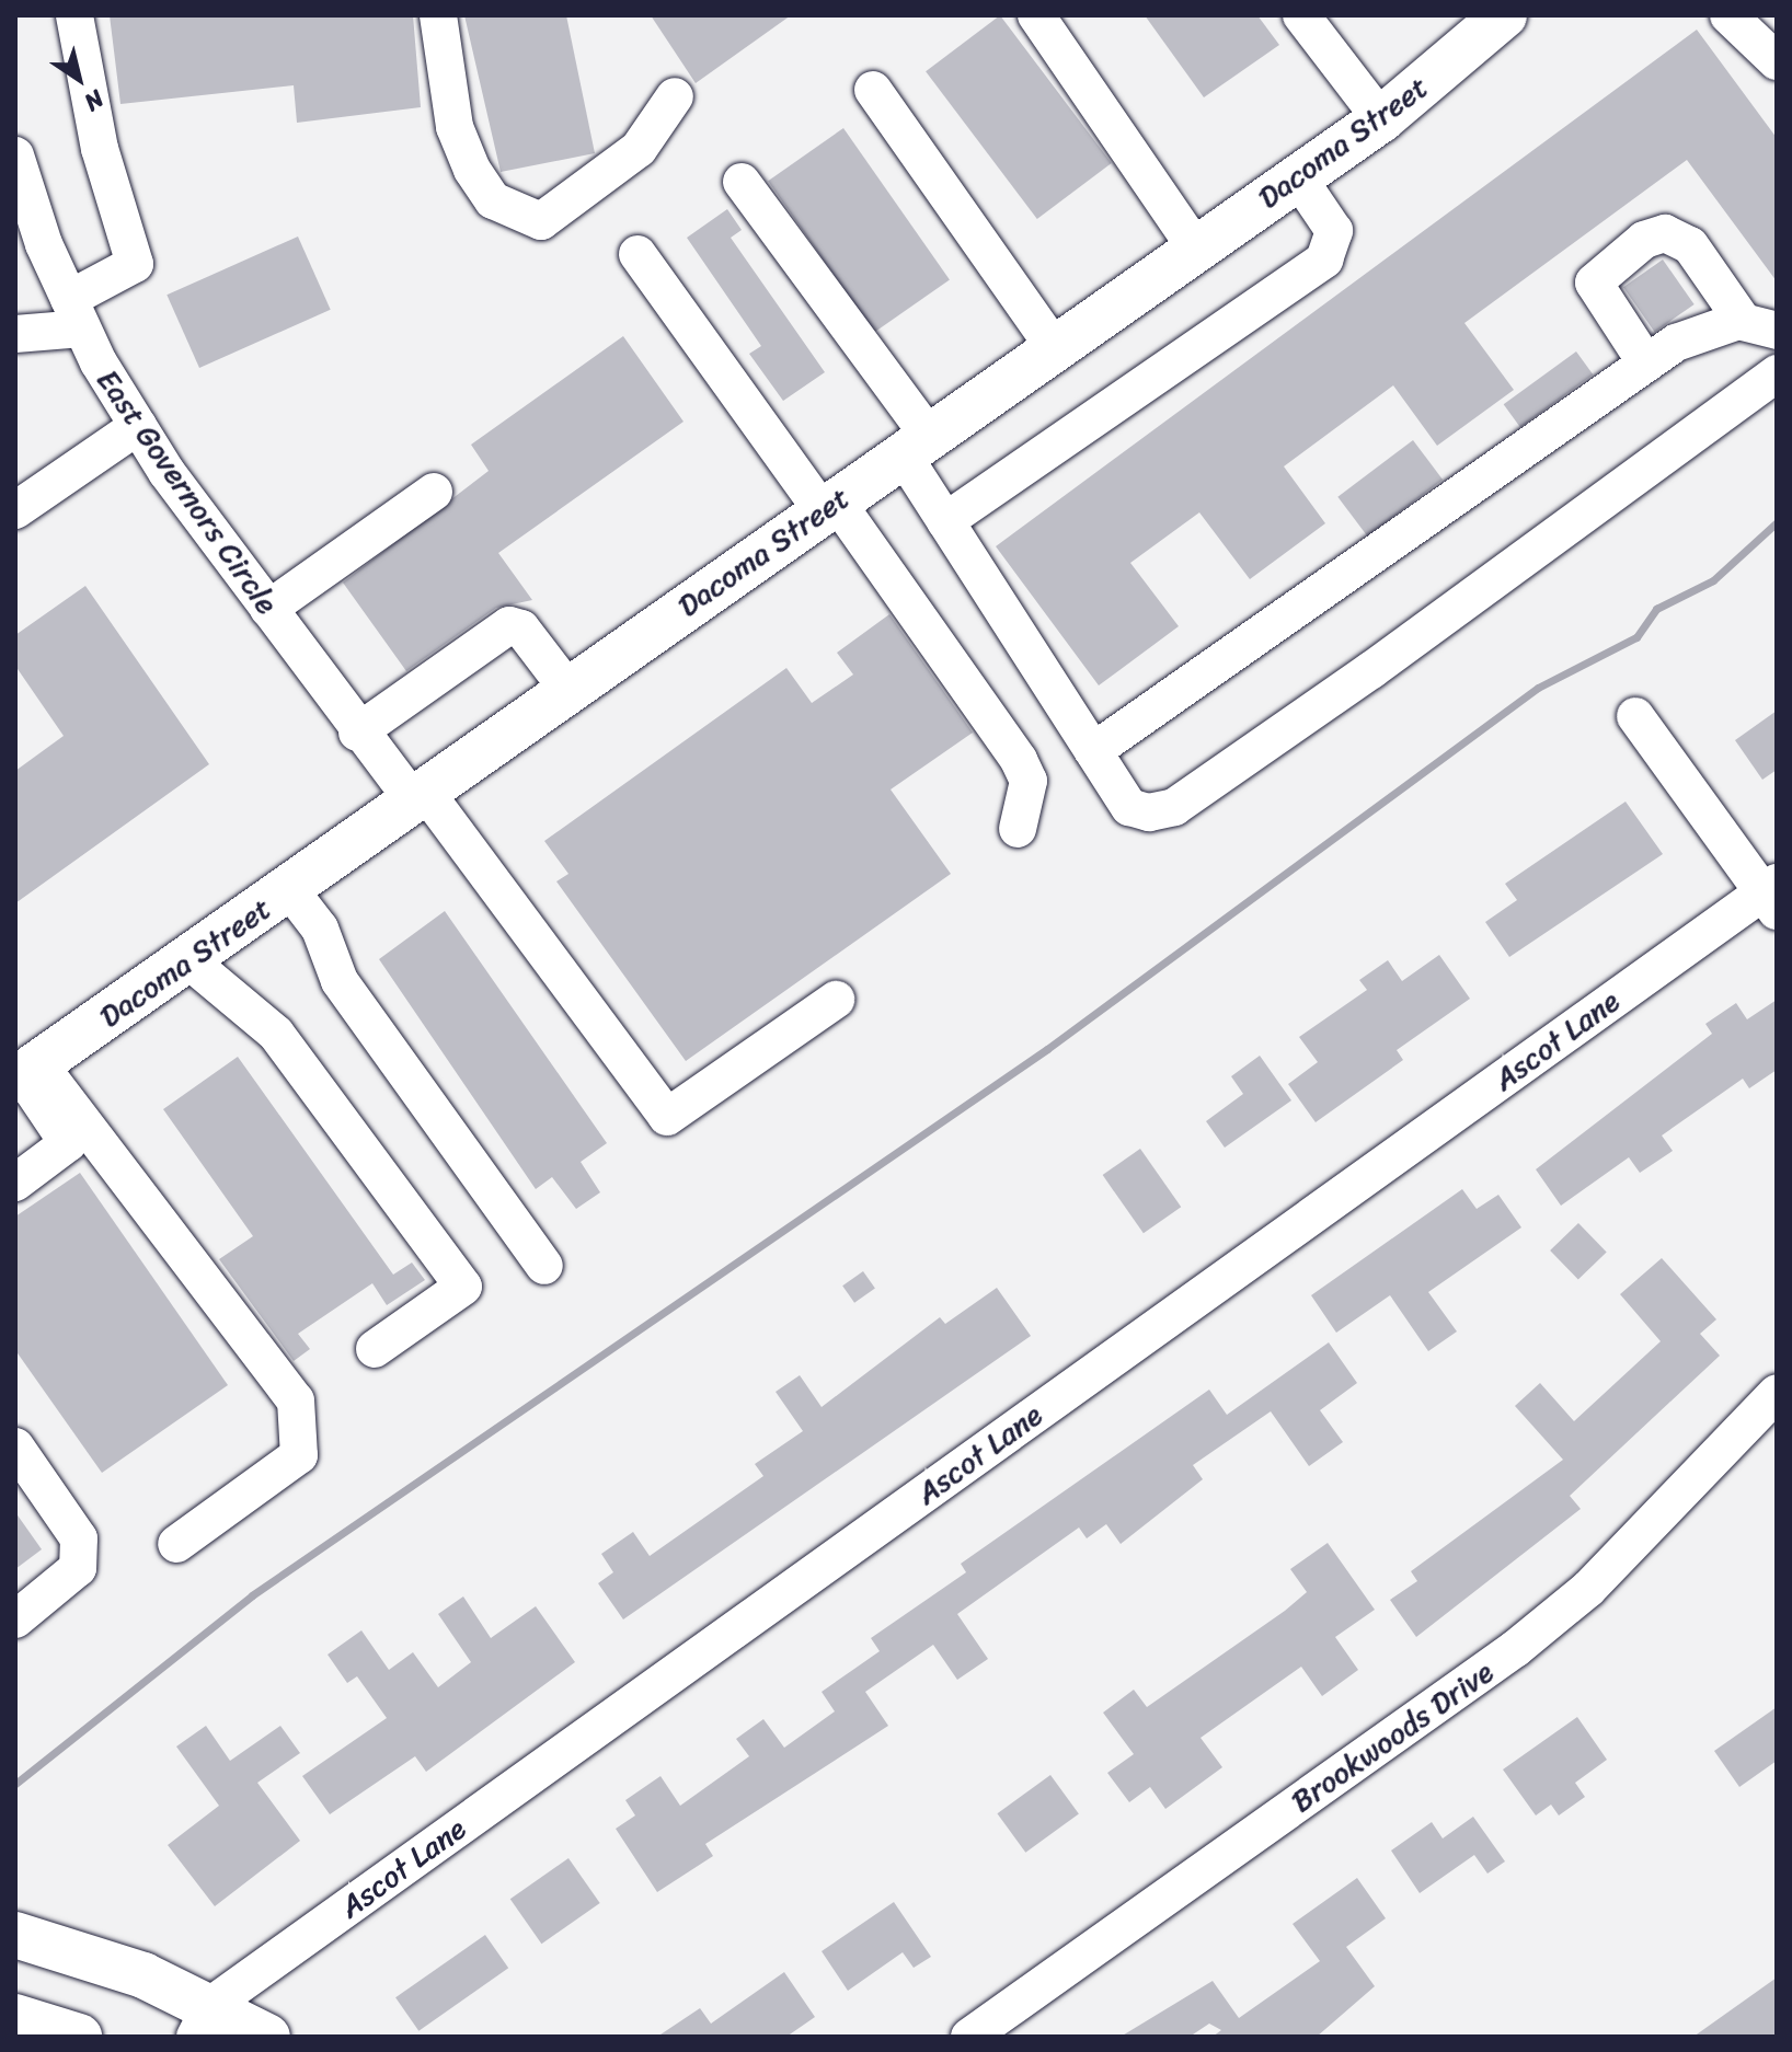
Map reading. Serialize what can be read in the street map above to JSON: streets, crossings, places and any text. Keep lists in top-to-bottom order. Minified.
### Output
{"streets":{"main road":["Dacoma Street"],"street":["East Governors Circle","Ascot Lane","Brookwoods Drive"]},"crossings":[["Dacoma Street","East Governors Circle"]],"north":"bottom right"}
